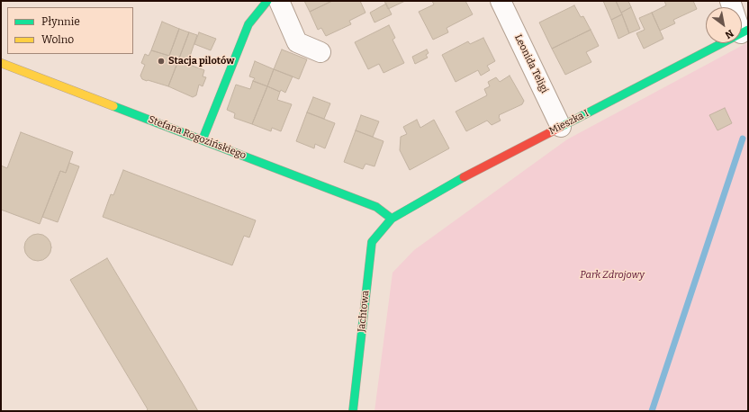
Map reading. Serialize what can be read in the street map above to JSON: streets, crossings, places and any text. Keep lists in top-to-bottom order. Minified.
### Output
{"streets":{"street":["Leonida Teligi","Mieszka I","Stefana Rogozińskiego","Jachtowa"]},"crossings":[["Leonida Teligi","Mieszka I"],["Mieszka I","Stefana Rogozińskiego"],["Mieszka I","Jachtowa"],["Stefana Rogozińskiego","Jachtowa"]],"parks":["Park Zdrojowy"],"places":["Stacja pilotów"],"legend":["Płynnie","Wolno"],"north":"bottom right"}
